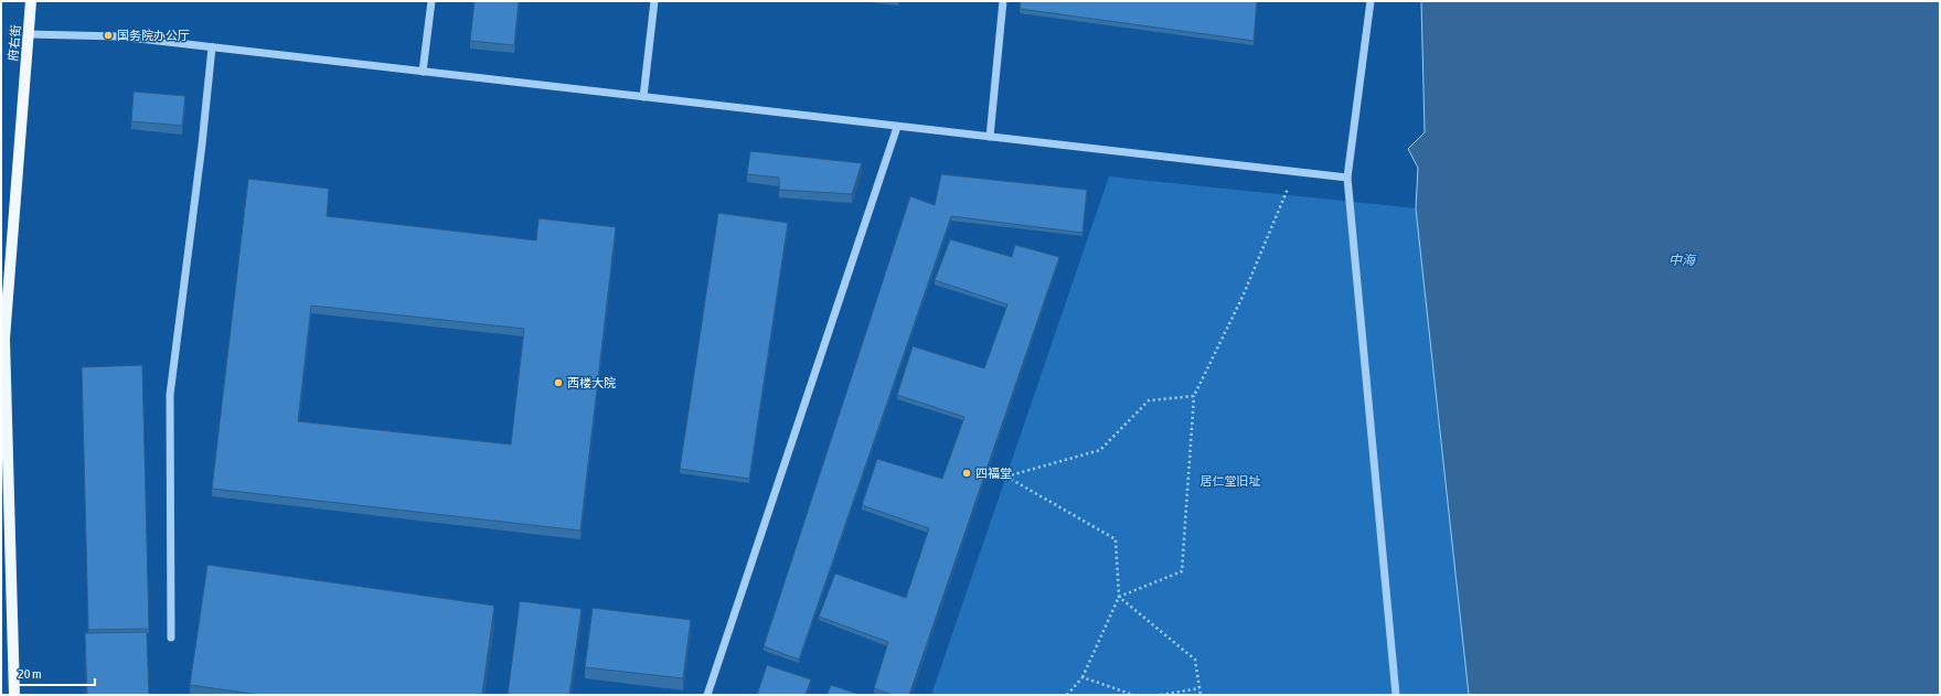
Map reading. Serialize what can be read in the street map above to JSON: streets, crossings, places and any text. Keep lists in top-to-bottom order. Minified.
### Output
{"streets":{"main road":["府右街"]},"water":["中海"],"parks":["居仁堂旧址"],"places":["国务院办公厅","西楼大院","四福堂"],"scale_bar":"20 m"}
